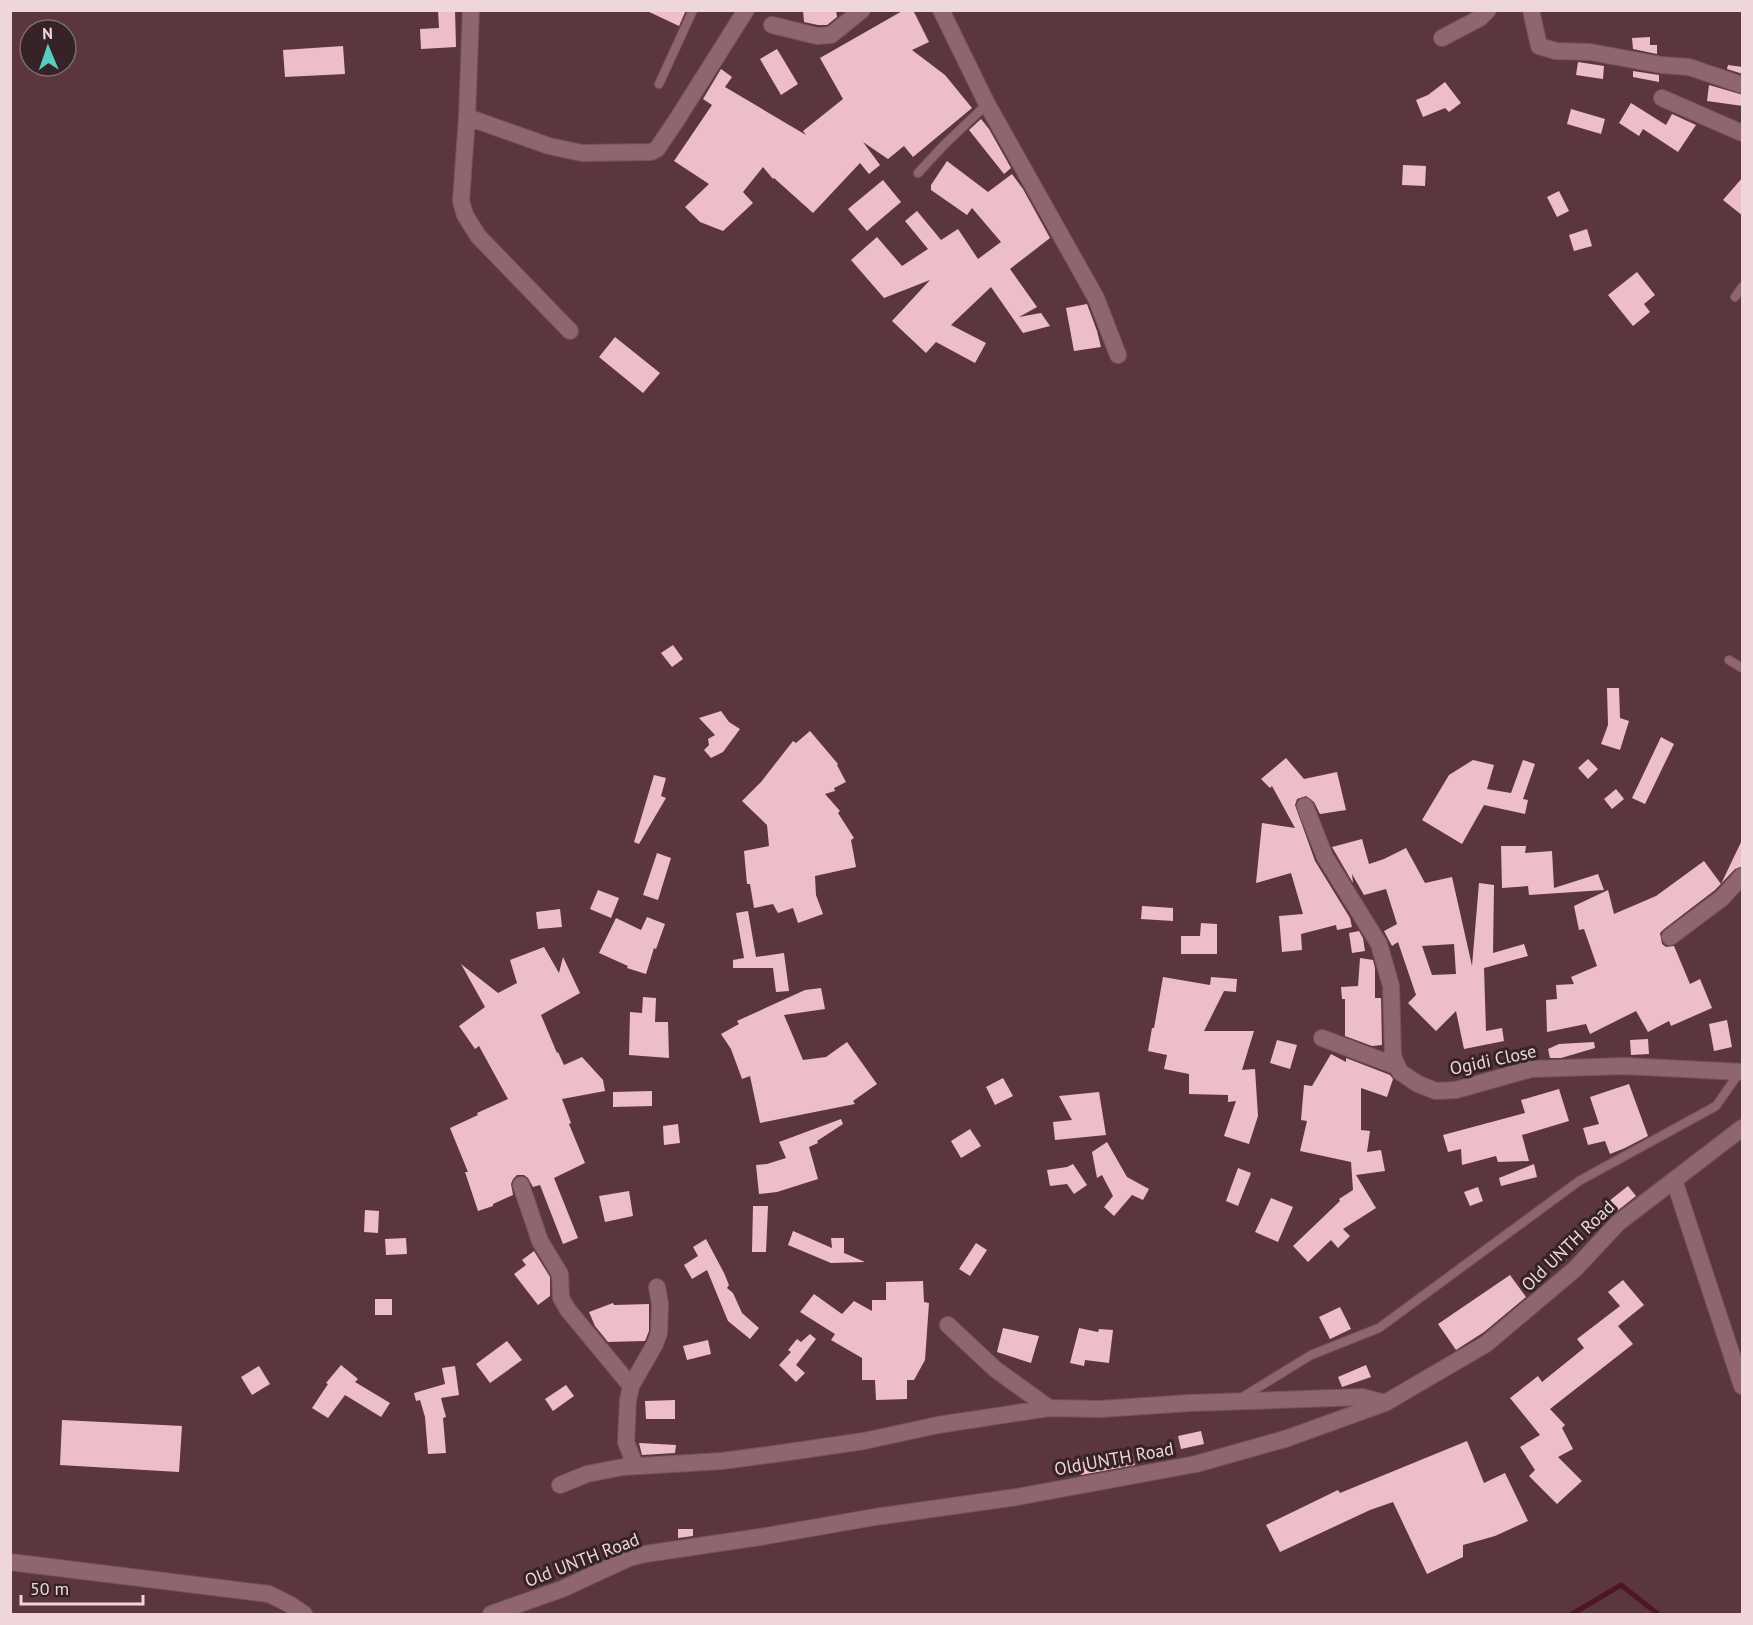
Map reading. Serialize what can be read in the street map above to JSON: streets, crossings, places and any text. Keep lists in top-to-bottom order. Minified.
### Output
{"streets":{"street":["Ogidi Close","Old UNTH Road"]},"scale_bar":"50 m","north":"top"}
